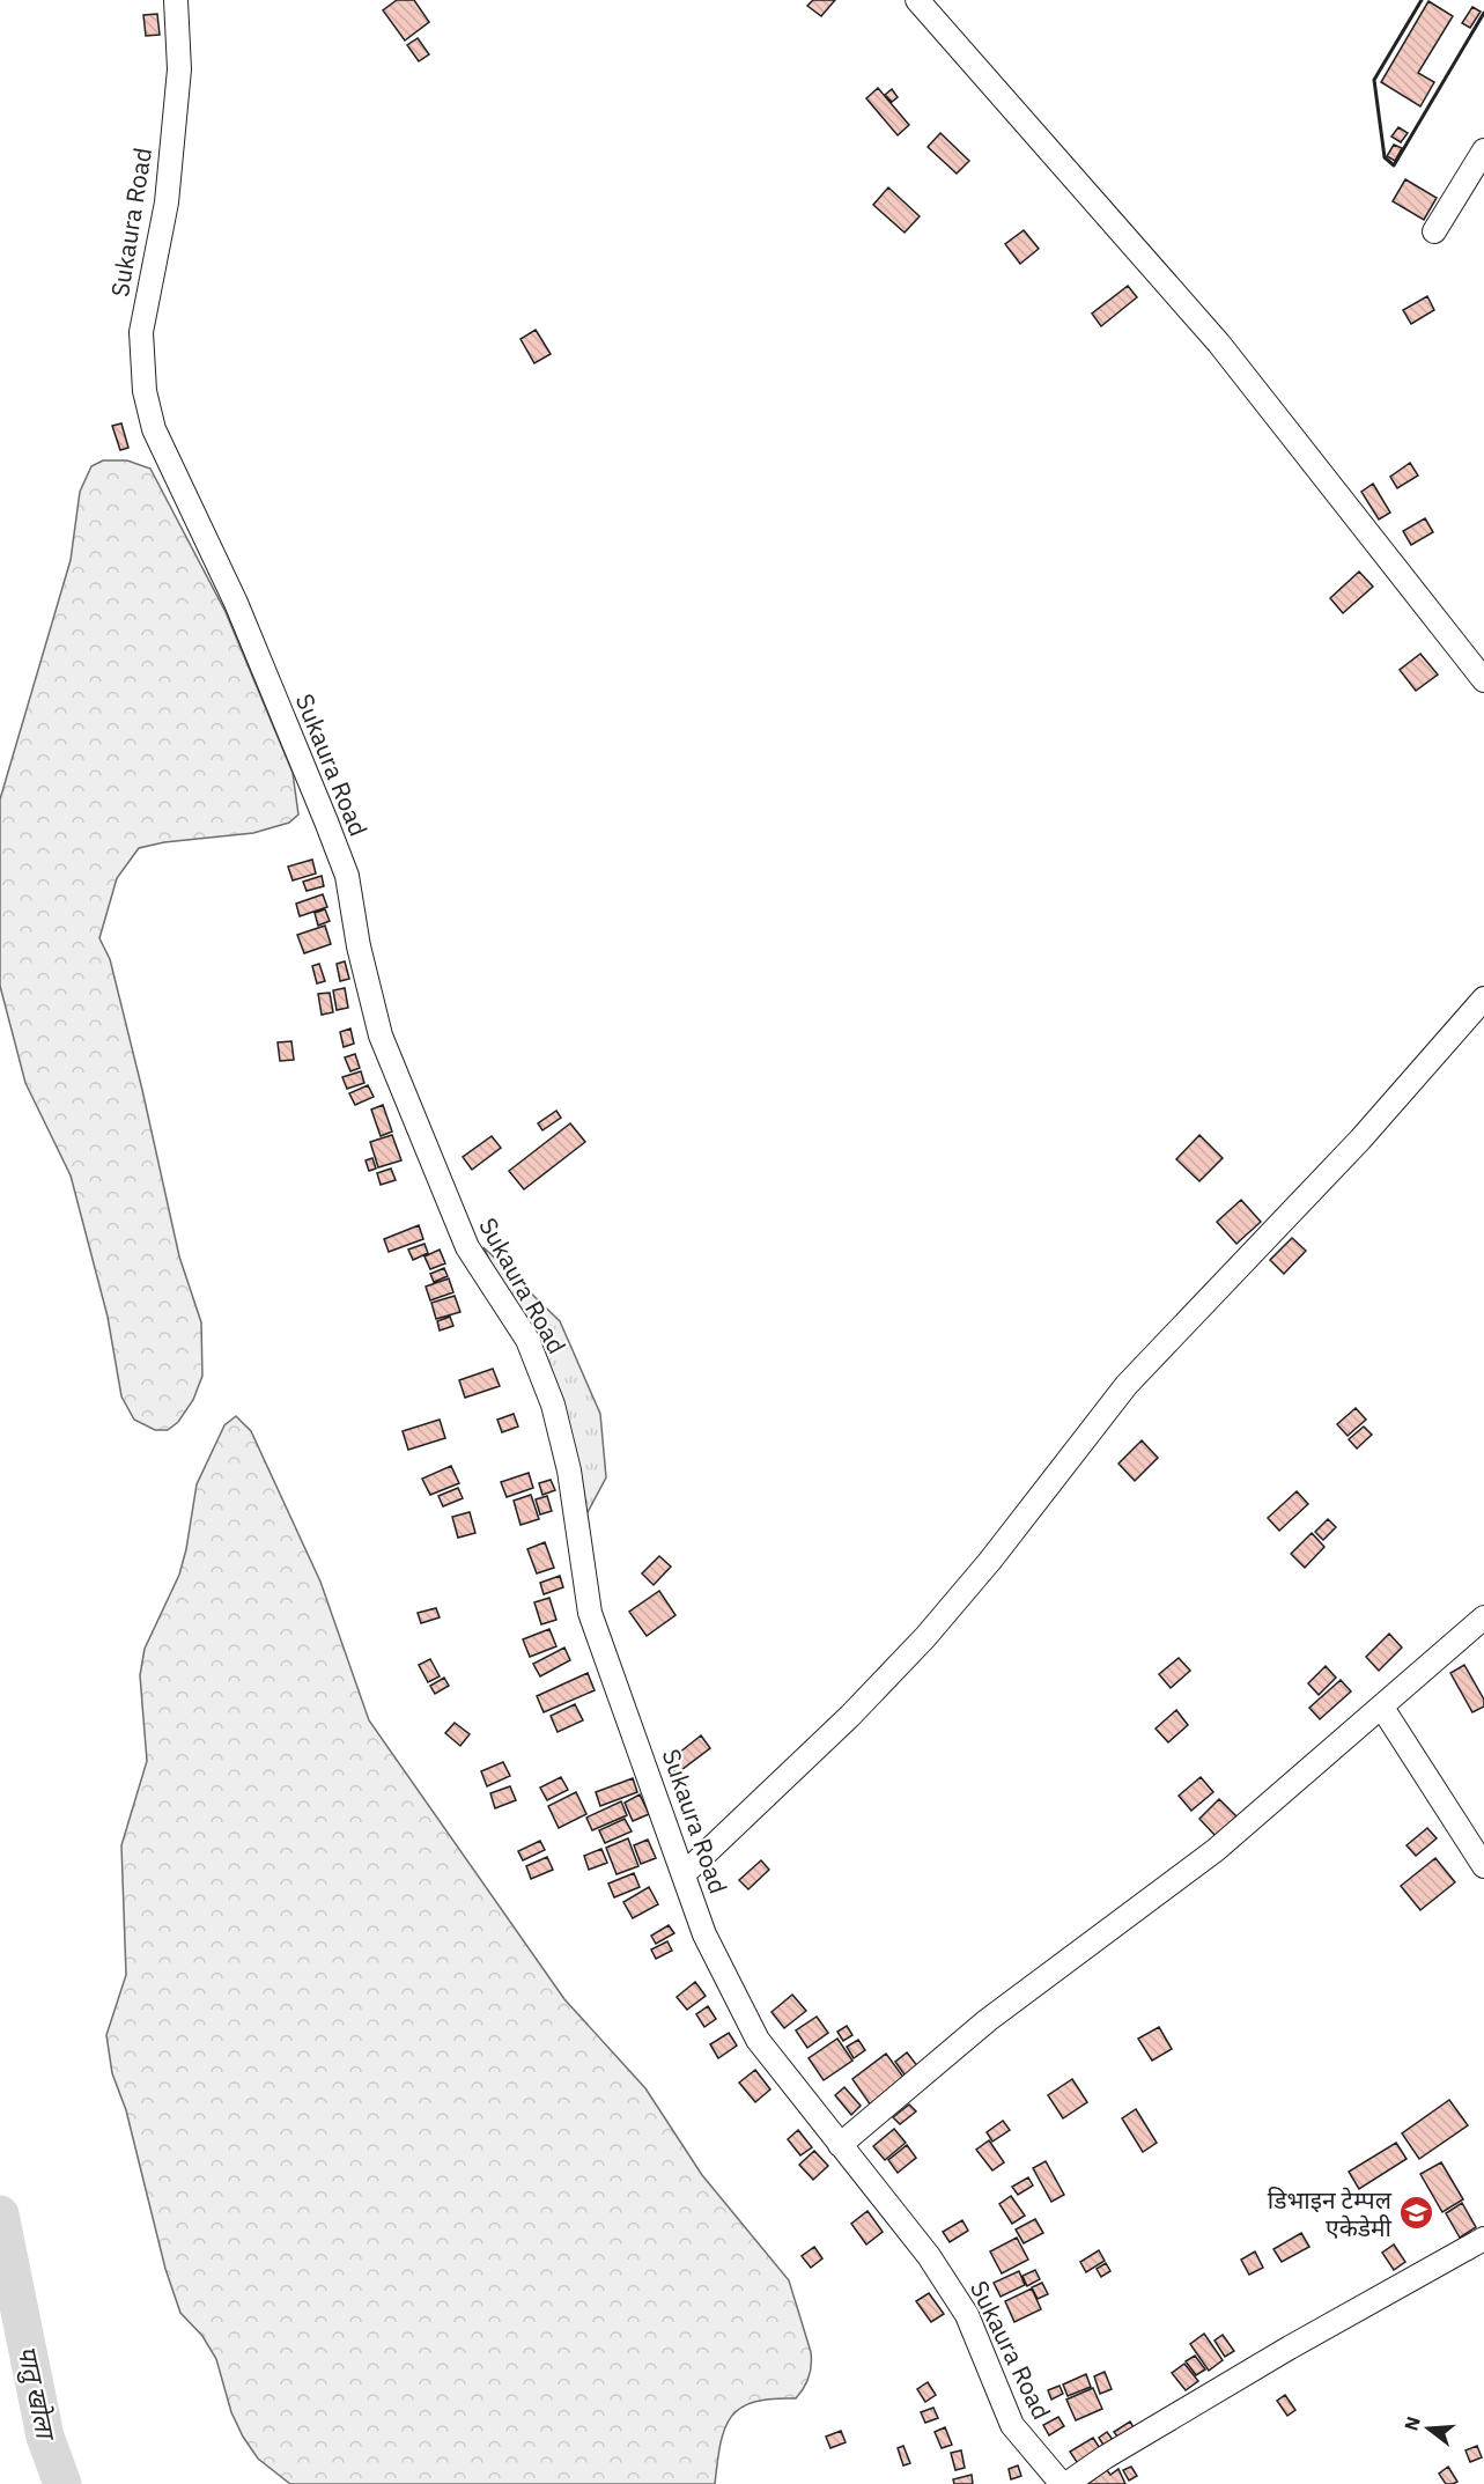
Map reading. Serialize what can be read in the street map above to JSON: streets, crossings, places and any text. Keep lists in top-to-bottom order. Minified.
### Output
{"streets":{"street":["Sukaura Road"]},"water":["पातु खोला"],"places":{"school or university":["डिभाइन टेम्पल एकेडेमी"]},"north":"left"}
